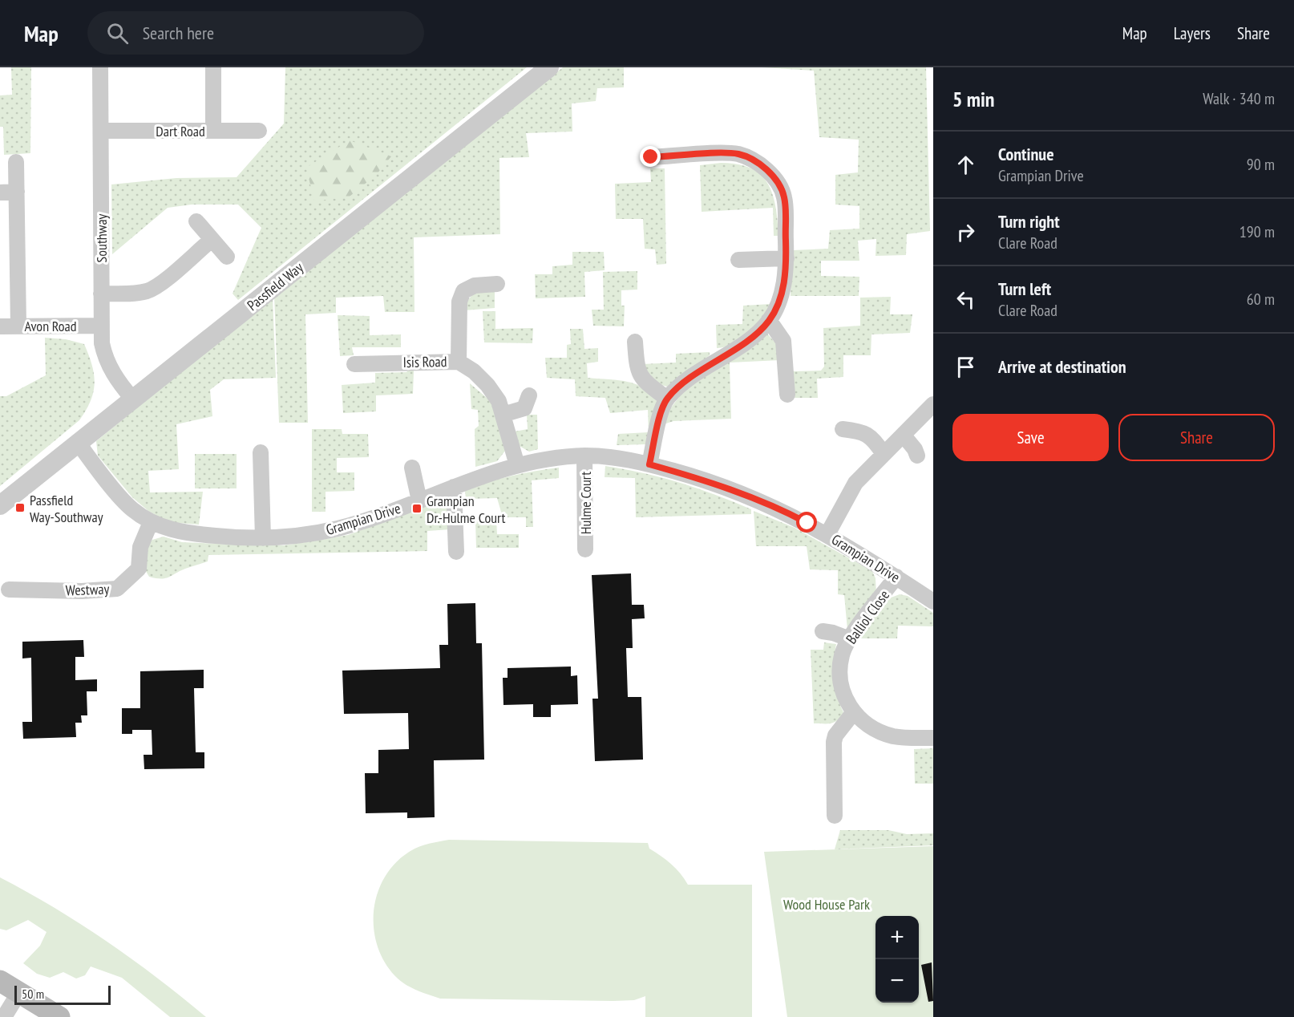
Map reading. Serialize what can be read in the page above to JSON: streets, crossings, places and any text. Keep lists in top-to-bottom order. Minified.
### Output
{"streets":{"street":["Dart Road","Southway","Passfield Way","Avon Road","Isis Road","Hulme Court","Grampian Drive","Westway","Balliol Close"]},"crossings":[["Dart Road","Southway"],["Southway","Passfield Way"],["Southway","Avon Road"],["Passfield Way","Grampian Drive"],["Isis Road","Grampian Drive"],["Hulme Court","Grampian Drive"],["Grampian Drive","Westway"],["Grampian Drive","Balliol Close"]],"parks":["Wood House Park"],"places":{"transit":["Passfield Way-Southway","Grampian Dr.-Hulme Court"]},"scale_bar":"50 m","page":{"header":"Map","search":"Search here","nav":["Map","Layers","Share"],"heading":["5 min","Walk · 340 m"],"list":[["Continue","Grampian Drive","90 m"],["Turn right","Clare Road","190 m"],["Turn left","Clare Road","60 m"],"Arrive at destination"],"buttons":["Save","Share"],"map_buttons":["+","−"],"scale":"50 m"}}
